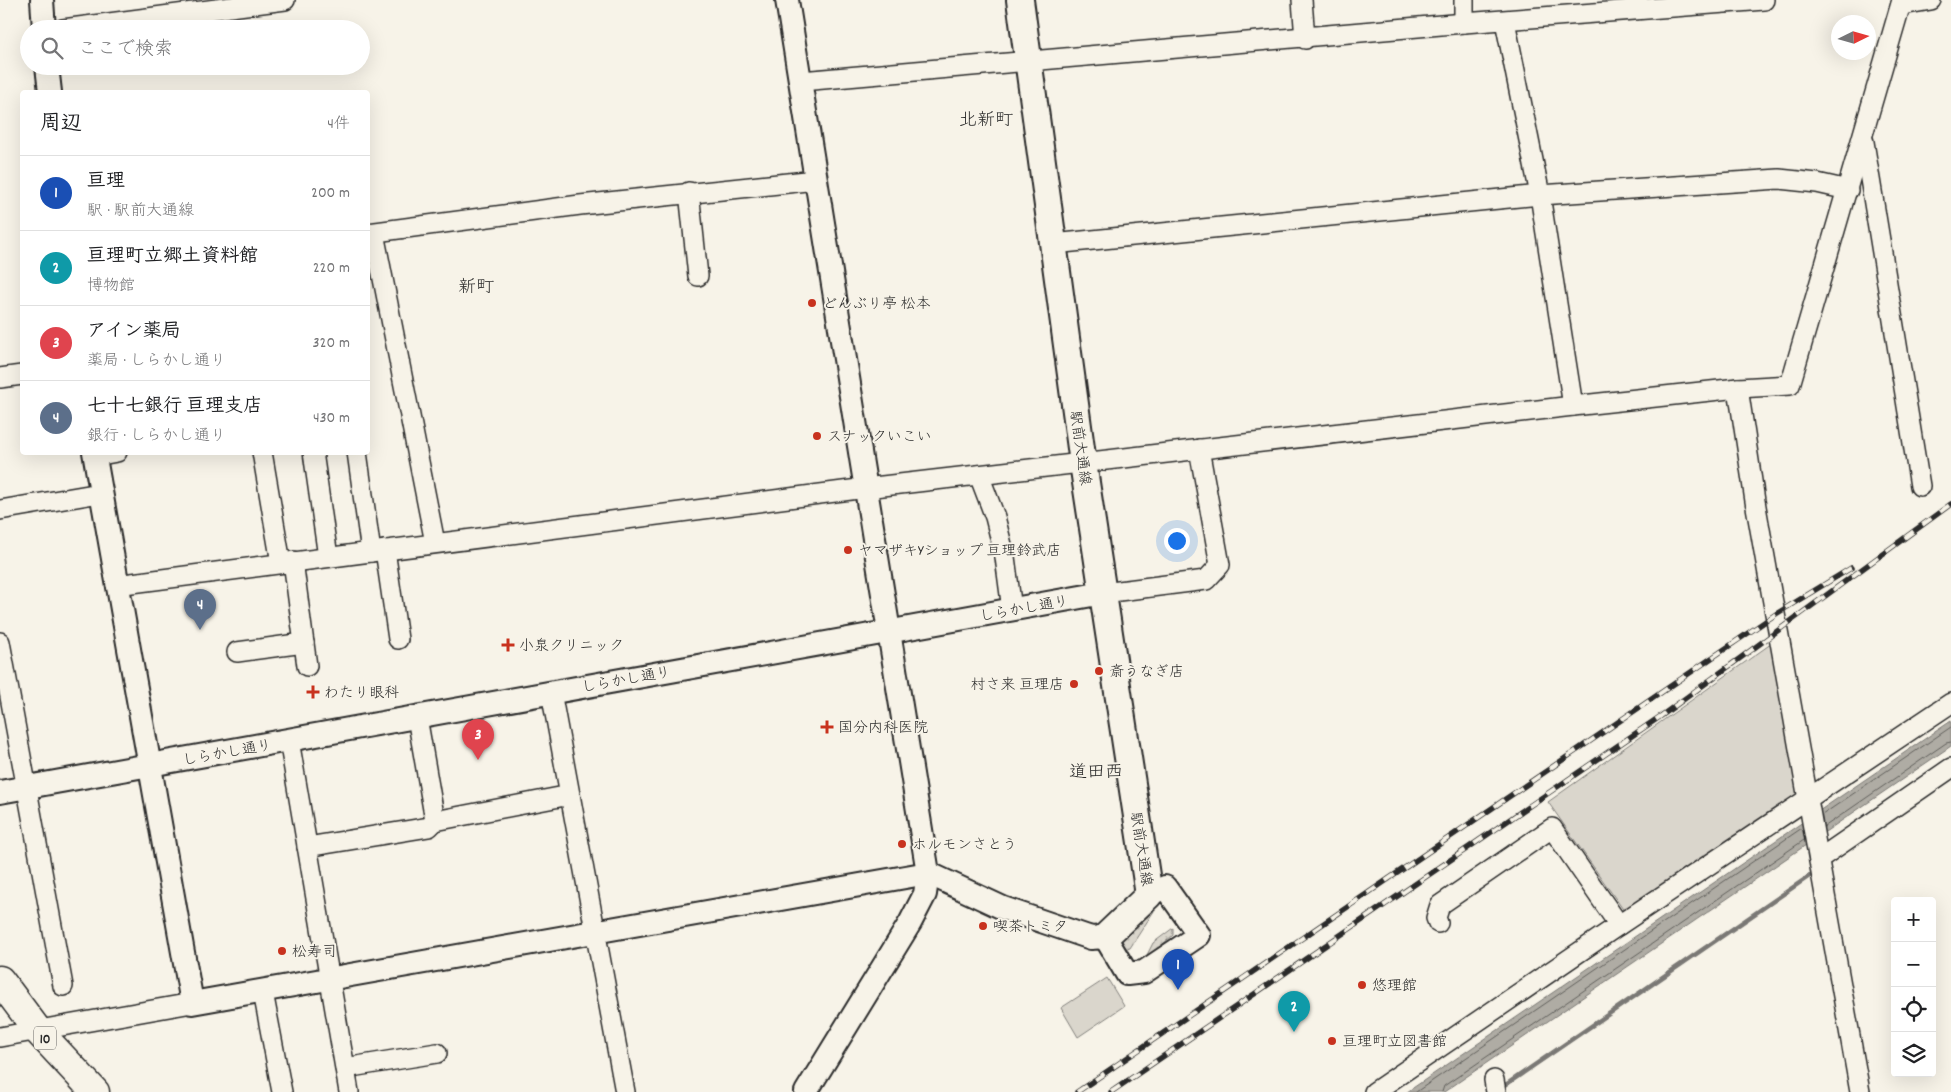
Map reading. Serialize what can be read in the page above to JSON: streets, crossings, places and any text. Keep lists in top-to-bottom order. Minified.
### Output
{"streets":{"main road":["駅前大通線","10"],"street":["しらかし通り"]},"crossings":[["駅前大通線","しらかし通り"]],"districts":["北新町","新町","道田西"],"places":{"other":["どんぶり亭 松本","スナックいこい","ヤマザキYショップ 亘理鈴武店","斎うなぎ店","村さ来 亘理店","ホルモンさとう","喫茶トミタ","松寿司","悠理館","亘理町立図書館"],"health":["小泉クリニック","わたり眼科","国分内科医院"]},"north":"right","page":{"search":"ここで検索","heading":["周辺","4件"],"list":[{"mark":"1","name":"亘理","note":"駅 · 駅前大通線","value":"200 m"},{"mark":"2","name":"亘理町立郷土資料館","note":"博物館","value":"220 m"},{"mark":"3","name":"アイン薬局","note":"薬局 · しらかし通り","value":"320 m"},{"mark":"4","name":"七十七銀行 亘理支店","note":"銀行 · しらかし通り","value":"430 m"}],"pins":["4","3","1","2"],"map_buttons":["+","−"]}}
